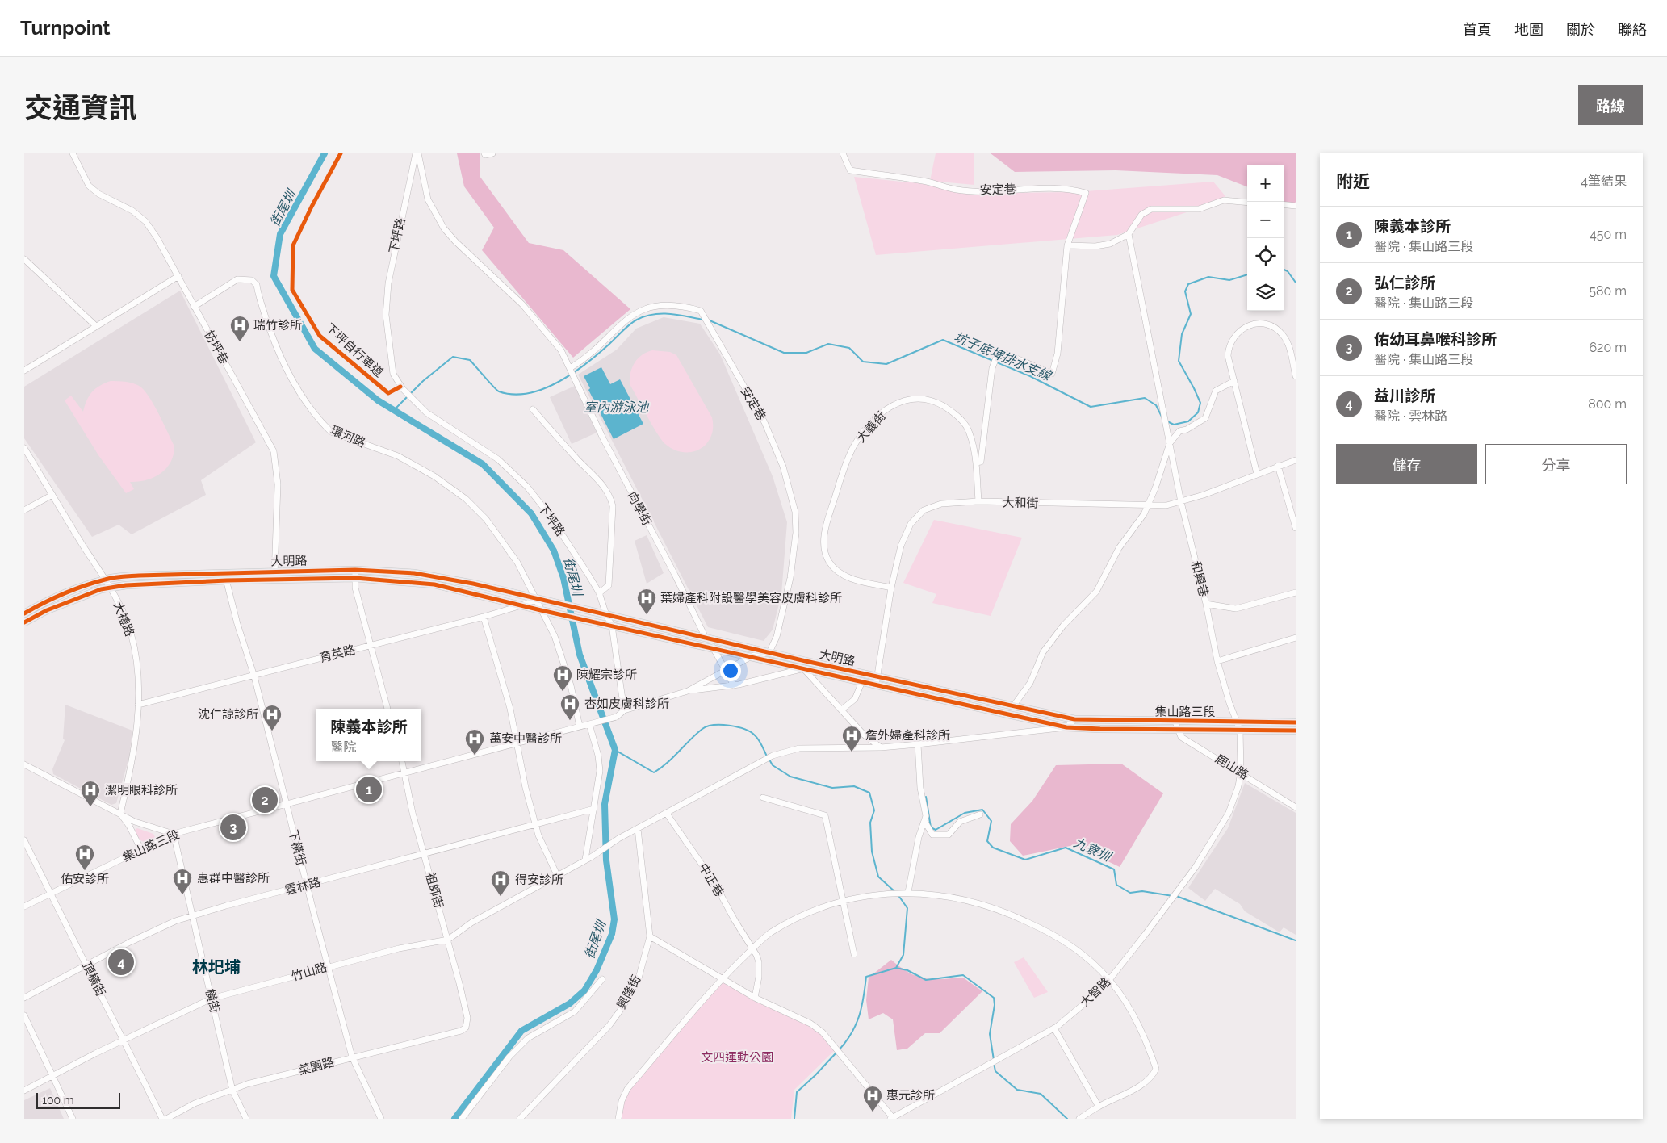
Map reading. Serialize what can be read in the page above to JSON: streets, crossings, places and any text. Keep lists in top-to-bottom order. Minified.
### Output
{"streets":{"main road":["大明路","集山路三段"],"street":["安定巷","下坪路","枋坪巷","大義街","環河路","大和街","向學街","和興巷","大禮路","育英路","鹿山路","下橫街","中正巷","雲林路","祖師街","竹山路","頂橫街","興隆街","大智路","橫街","菜園路"],"cycle path":["下坪自行車道"]},"crossings":[["安定巷","向學街"],["安定巷","大明路"],["下坪路","大明路"],["下坪路","集山路三段"],["枋坪巷","環河路"],["枋坪巷","大明路"],["大義街","大和街"],["環河路","大明路"],["環河路","育英路"],["大和街","大明路"],["大和街","和興巷"],["向學街","大明路"],["大明路","大禮路"],["大明路","育英路"],["大明路","集山路三段"],["大明路","下橫街"],["和興巷","集山路三段"],["和興巷","大智路"],["大禮路","育英路"],["育英路","下橫街"],["集山路三段","鹿山路"],["集山路三段","下橫街"],["集山路三段","中正巷"],["集山路三段","祖師街"],["集山路三段","頂橫街"],["集山路三段","大智路"],["集山路三段","橫街"],["鹿山路","大智路"],["下橫街","雲林路"],["下橫街","竹山路"],["下橫街","菜園路"],["雲林路","祖師街"],["雲林路","頂橫街"],["雲林路","橫街"],["祖師街","竹山路"],["祖師街","菜園路"],["竹山路","頂橫街"],["竹山路","興隆街"],["竹山路","橫街"],["橫街","菜園路"]],"districts":["林圯埔"],"water":["街尾圳","坑子底埤排水支線","室內游泳池","九寮圳"],"parks":["文四運動公園"],"places":{"hospital":["瑞竹診所","葉婦產科附設醫學美容皮膚科診所","陳耀宗診所","杏如皮膚科診所","沈仁諒診所","詹外婦產科診所","萬安中醫診所","潔明眼科診所","佑安診所","惠群中醫診所","得安診所","惠元診所"]},"scale_bar":"100 m","page":{"header":"Turnpoint","nav":["首頁","地圖","關於","聯絡"],"title":"交通資訊","buttons":["路線",["儲存","分享"]],"heading":["附近","4筆結果"],"map_buttons":["+","−"],"list":[{"mark":"1","name":"陳義本診所","note":"醫院 · 集山路三段","value":"450 m"},{"mark":"2","name":"弘仁診所","note":"醫院 · 集山路三段","value":"580 m"},{"mark":"3","name":"佑幼耳鼻喉科診所","note":"醫院 · 集山路三段","value":"620 m"},{"mark":"4","name":"益川診所","note":"醫院 · 雲林路","value":"800 m"}],"popup":["陳義本診所","醫院"],"pins":["1","2","3","4"],"scale":"100 m"}}
